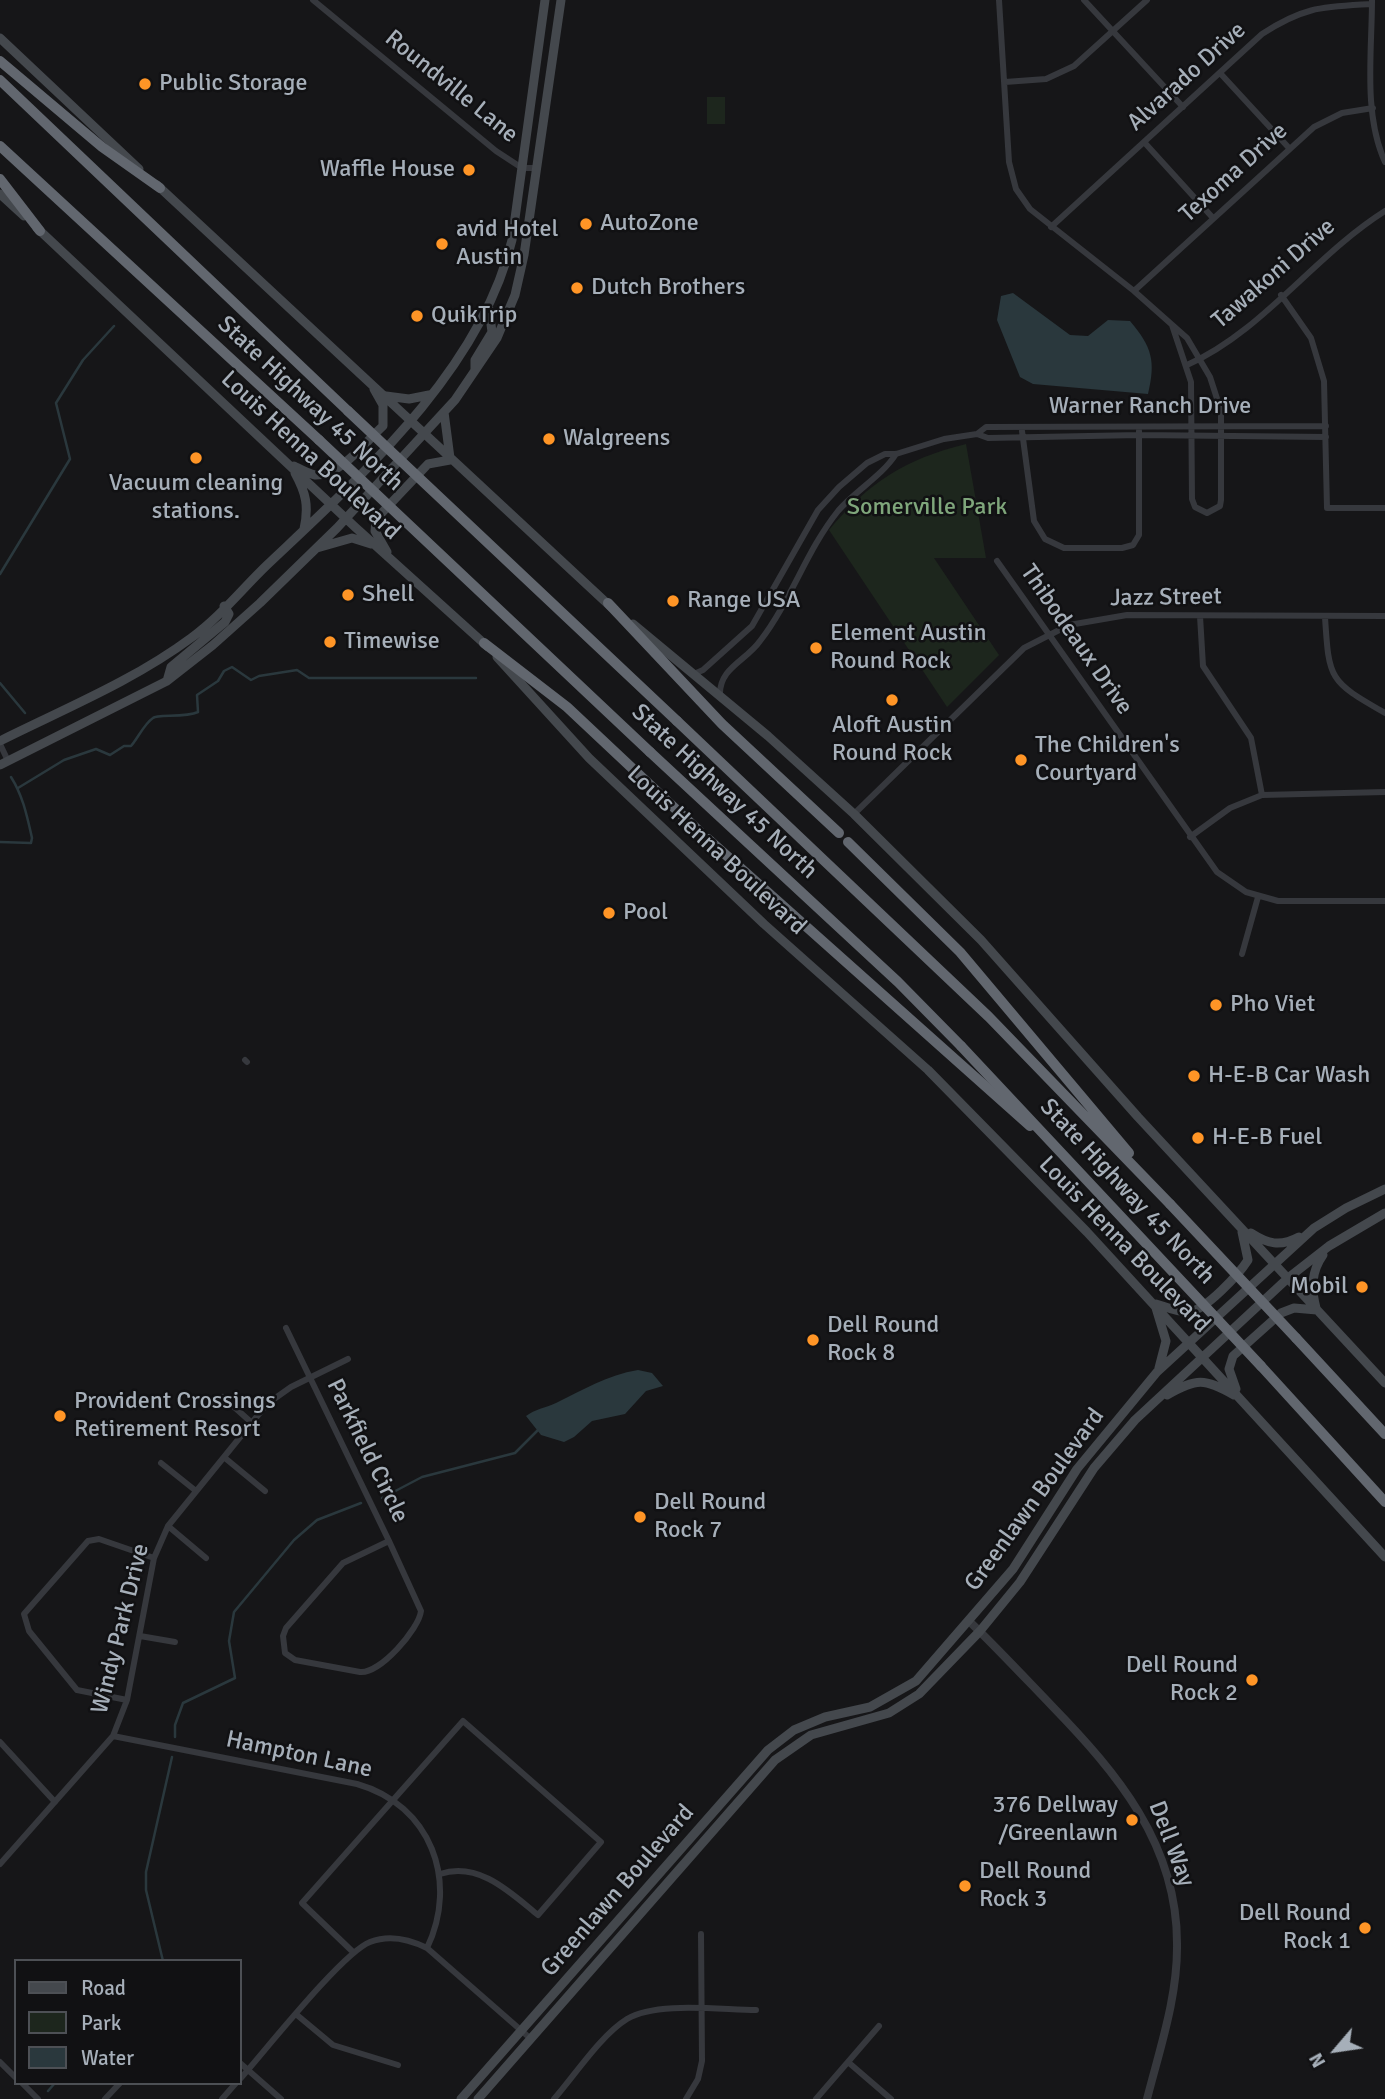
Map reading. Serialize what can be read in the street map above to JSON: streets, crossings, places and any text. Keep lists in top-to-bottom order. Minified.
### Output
{"streets":{"highway":["State Highway 45 North"],"main road":["Louis Henna Boulevard","Greenlawn Boulevard"],"street":["Alvarado Drive","Roundville Lane","Texoma Drive","Tawakoni Drive","Warner Ranch Drive","Jazz Street","Thibodeaux Drive","Parkfield Circle","Windy Park Drive","Hampton Lane","Dell Way"]},"crossings":[["Louis Henna Boulevard","Greenlawn Boulevard"],["Jazz Street","Thibodeaux Drive"],["Parkfield Circle","Windy Park Drive"],["Greenlawn Boulevard","Dell Way"],["Windy Park Drive","Hampton Lane"]],"parks":["Somerville Park"],"places":["Public Storage","Waffle House","AutoZone","avid Hotel Austin","Dutch Brothers","QuikTrip","Walgreens","Vacuum cleaning stations.","Shell","Range USA","Timewise","Element Austin Round Rock","Aloft Austin Round Rock","The Children's Courtyard","Pool","Pho Viet","H-E-B Car Wash","H-E-B Fuel","Mobil","Dell Round Rock 8","Provident Crossings Retirement Resort","Dell Round Rock 7","Dell Round Rock 2","376 Dellway /Greenlawn","Dell Round Rock 3","Dell Round Rock 1"],"legend":["Road","Park","Water"],"north":"bottom left"}
